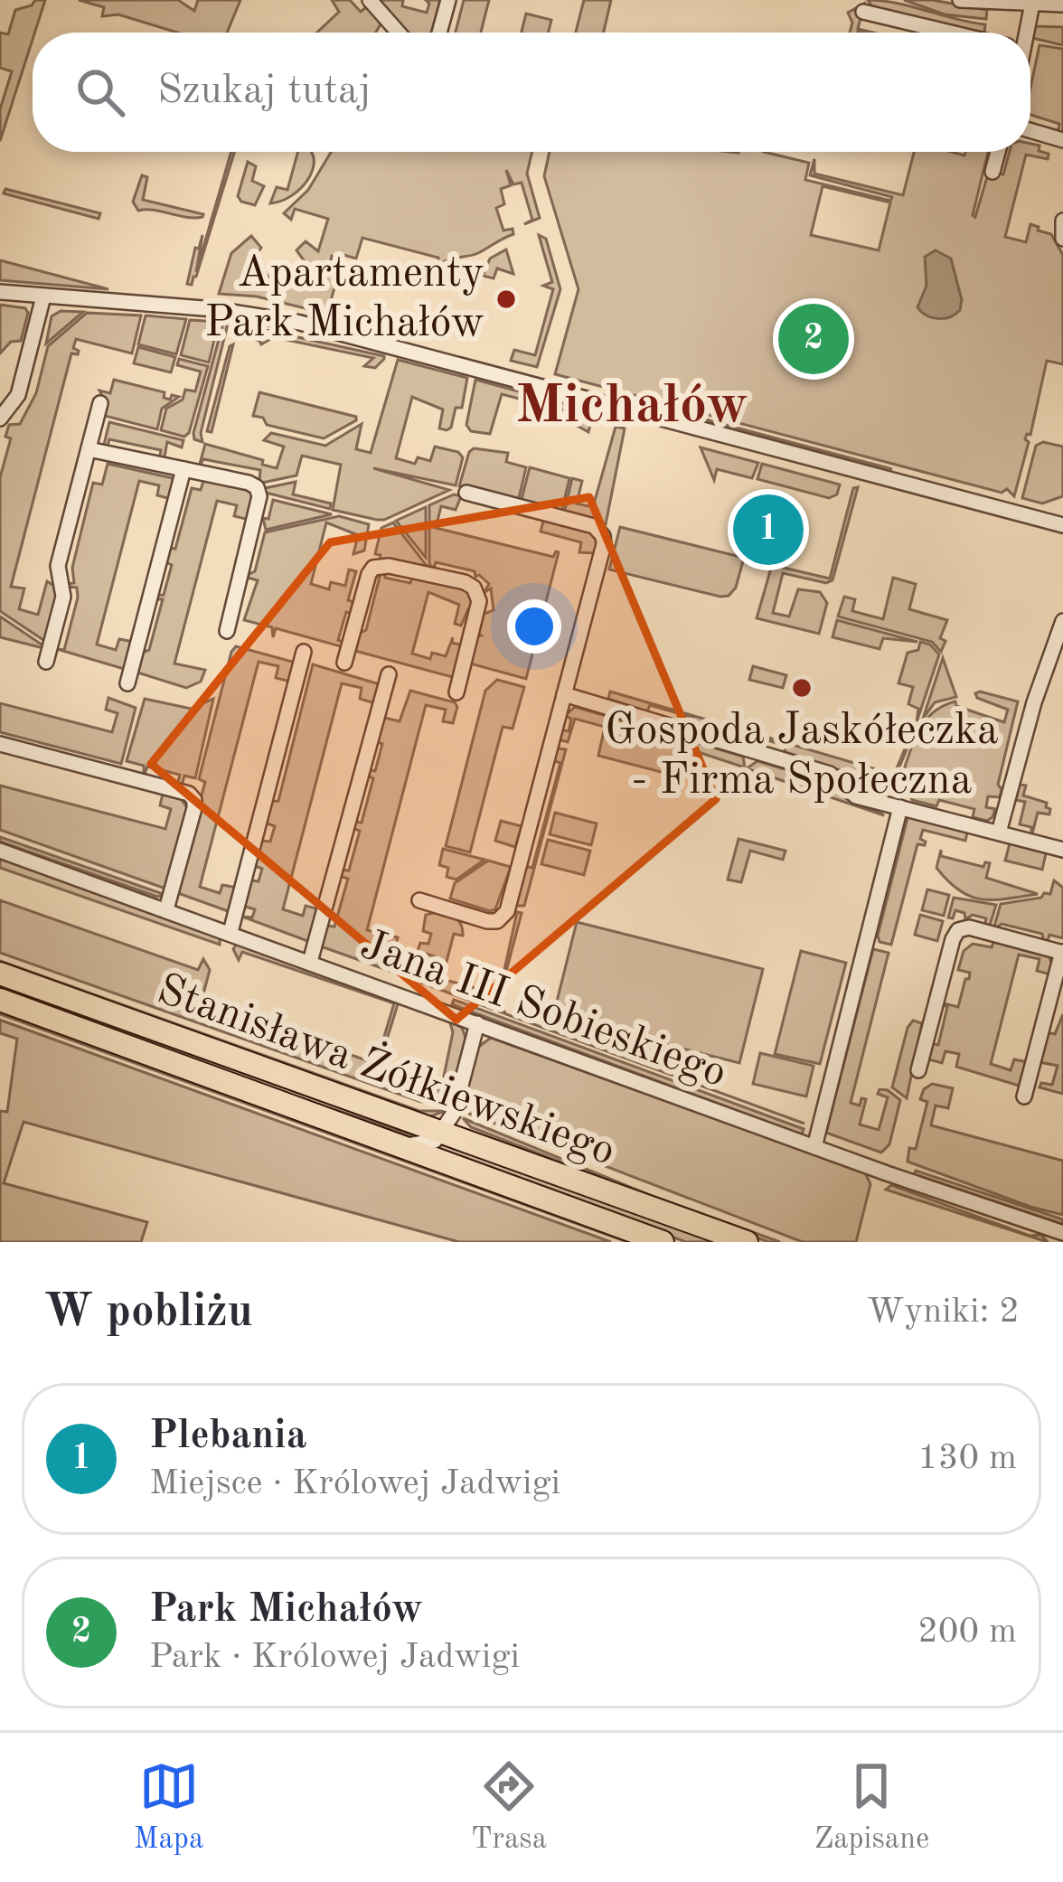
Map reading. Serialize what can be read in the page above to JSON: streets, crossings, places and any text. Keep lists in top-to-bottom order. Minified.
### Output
{"streets":{"main road":["Stanisława Żółkiewskiego"],"street":["Jana III Sobieskiego"]},"districts":["Michałów"],"places":["Apartamenty Park Michałów","Gospoda Jaskółeczka - Firma Społeczna"],"page":{"search":"Szukaj tutaj","pins":["2","1"],"heading":["W pobliżu","Wyniki: 2"],"list":[{"mark":"1","name":"Plebania","note":"Miejsce · Królowej Jadwigi","value":"130 m"},{"mark":"2","name":"Park Michałów","note":"Park · Królowej Jadwigi","value":"200 m"}],"nav":["Mapa","Trasa","Zapisane"]}}
